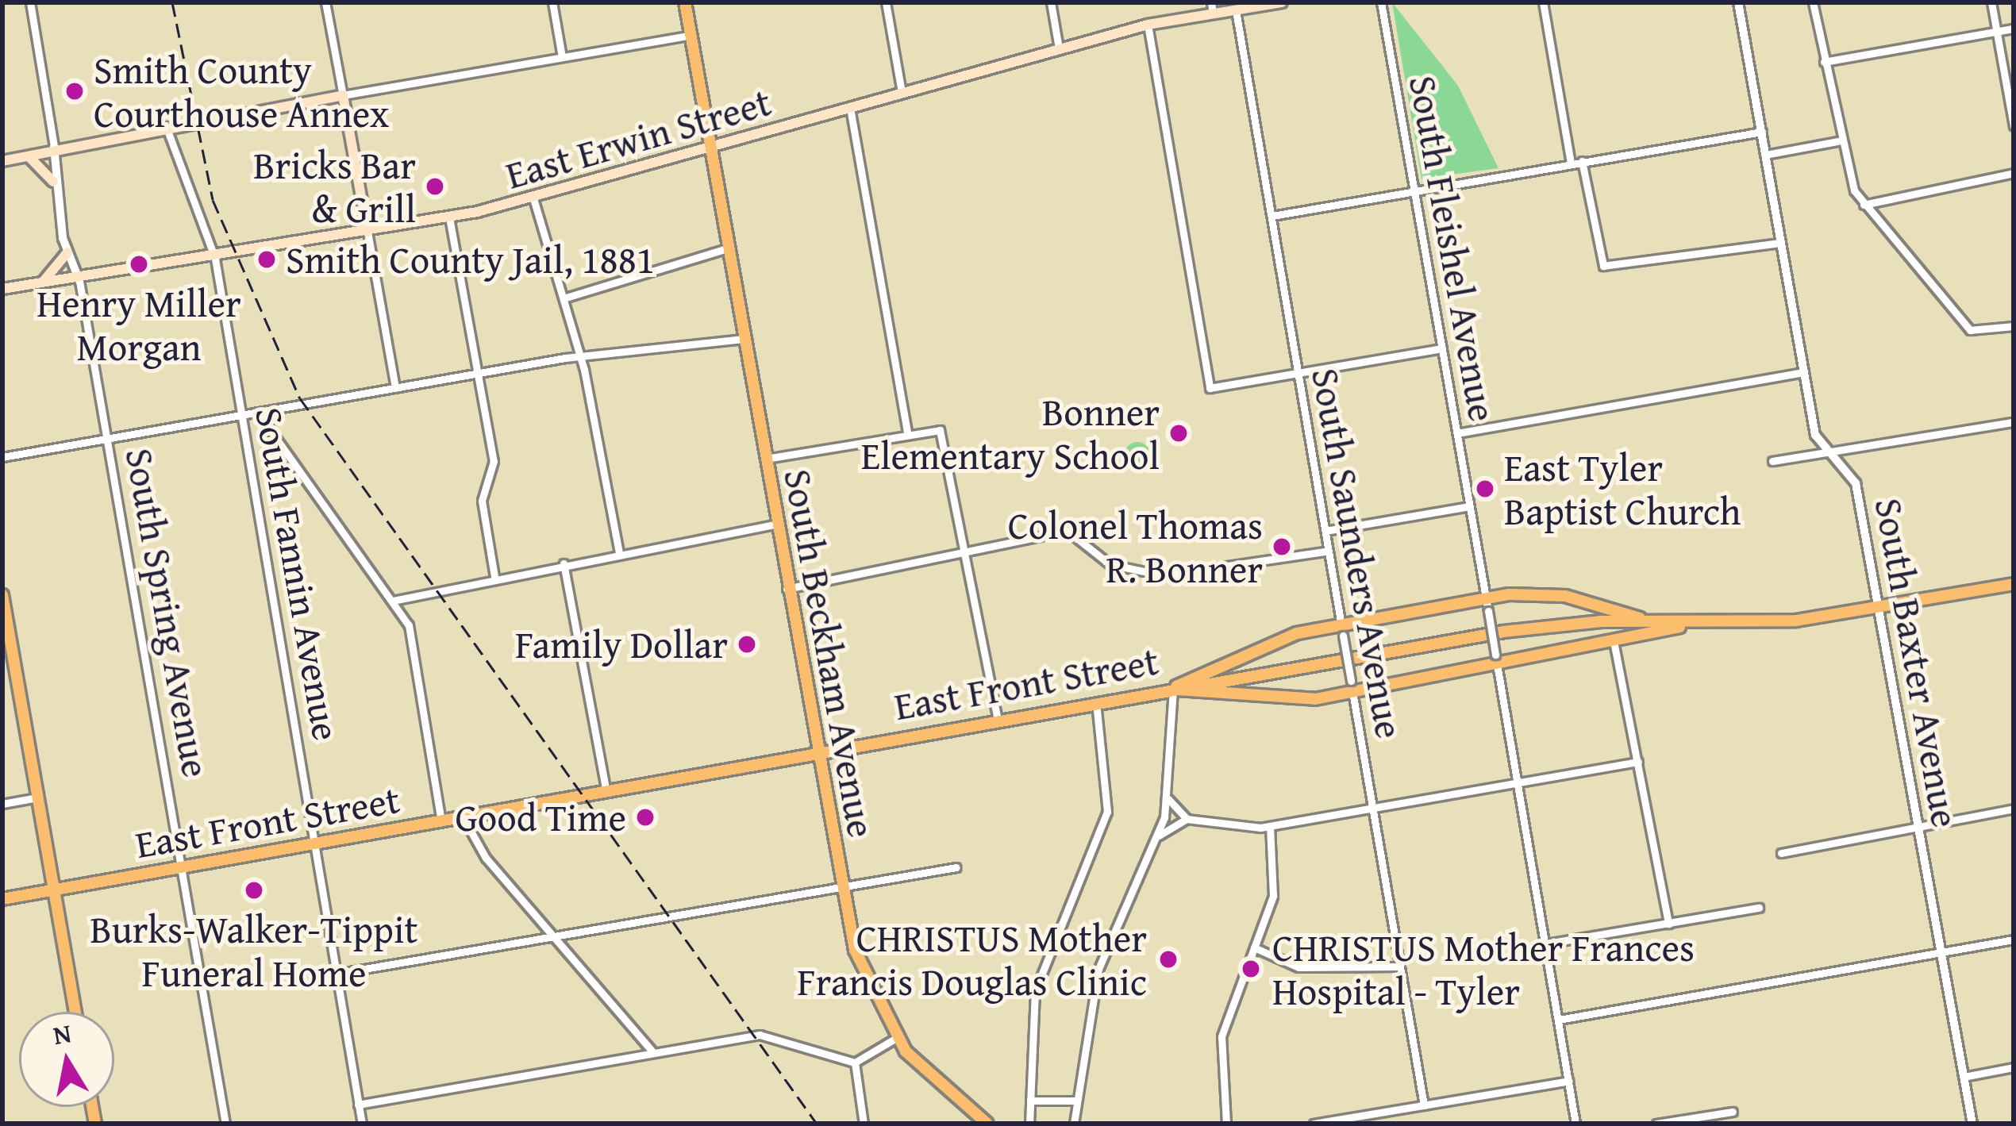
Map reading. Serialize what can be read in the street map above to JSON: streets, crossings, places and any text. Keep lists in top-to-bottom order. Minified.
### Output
{"streets":{"main road":["East Erwin Street","South Beckham Avenue","East Front Street"],"street":["South Fleishel Avenue","South Saunders Avenue","South Fannin Avenue","South Spring Avenue","South Baxter Avenue"]},"crossings":[["East Erwin Street","South Saunders Avenue"],["East Erwin Street","South Fannin Avenue"],["East Erwin Street","South Spring Avenue"],["East Erwin Street","South Beckham Avenue"],["South Fannin Avenue","East Front Street"],["South Spring Avenue","East Front Street"],["South Beckham Avenue","East Front Street"],["South Baxter Avenue","East Front Street"]],"places":["Smith County Courthouse Annex","Bricks Bar & Grill","Smith County Jail, 1881","Henry Miller Morgan","Bonner Elementary School","East Tyler Baptist Church","Colonel Thomas R. Bonner","Family Dollar","Good Time","Burks-Walker-Tippit Funeral Home","CHRISTUS Mother Francis Douglas Clinic","CHRISTUS Mother Frances Hospital - Tyler"],"north":"top"}
